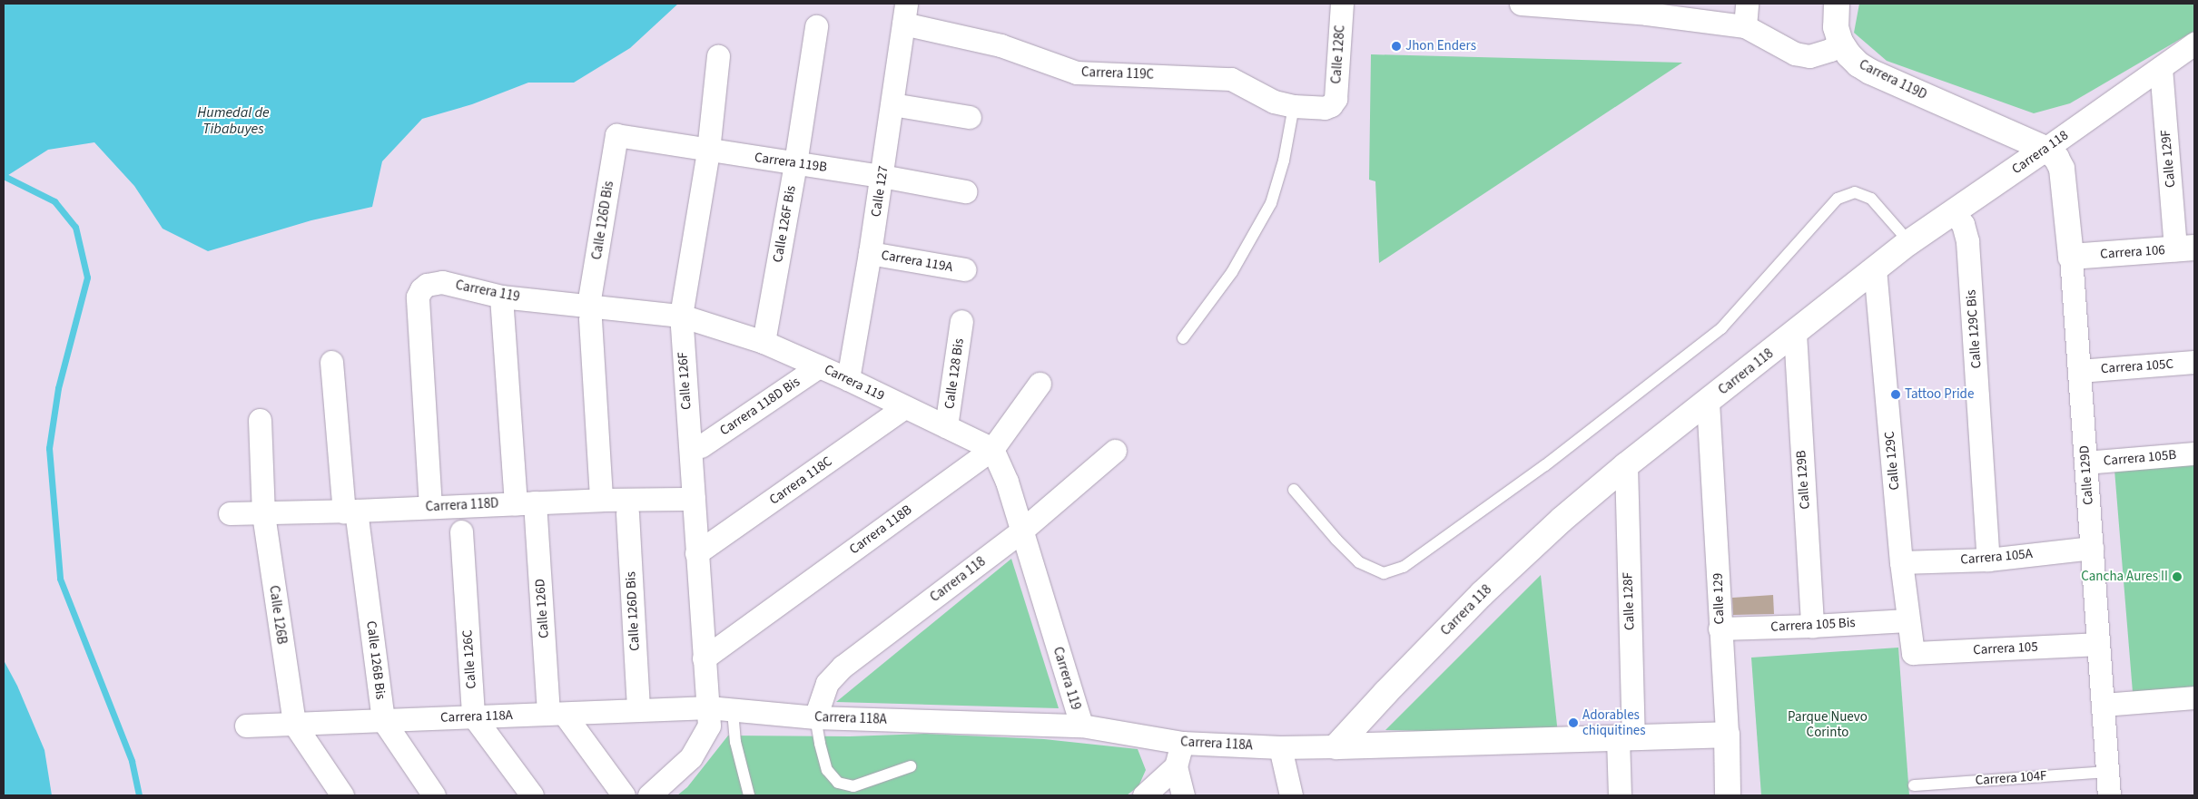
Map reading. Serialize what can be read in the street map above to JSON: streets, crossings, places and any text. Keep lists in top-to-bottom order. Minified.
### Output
{"streets":{"street":["Calle 128C","Carrera 119C","Carrera 119D","Carrera 118","Calle 129F","Carrera 119B","Calle 127","Calle 126D Bis","Calle 126F Bis","Carrera 106","Carrera 119A","Carrera 119","Calle 129C Bis","Carrera 105C","Calle 128 Bis","Calle 126F","Carrera 118D Bis","Carrera 105B","Calle 129C","Calle 129D","Calle 129B","Carrera 118C","Carrera 118D","Carrera 118B","Carrera 105A","Calle 129","Calle 128F","Calle 126D","Calle 126B","Carrera 105 Bis","Carrera 105","Calle 126C","Calle 126B Bis","Carrera 118A"],"lane":["Carrera 104F"]},"crossings":[["Calle 128C","Carrera 119C"],["Carrera 119C","Calle 127"],["Carrera 119D","Carrera 118"],["Carrera 119D","Calle 129D"],["Carrera 118","Calle 129F"],["Carrera 118","Carrera 119"],["Carrera 118","Calle 129C Bis"],["Carrera 118","Calle 129C"],["Carrera 118","Calle 129D"],["Carrera 118","Calle 129B"],["Carrera 118","Calle 129"],["Carrera 118","Calle 128F"],["Carrera 118","Carrera 118A"],["Calle 129F","Carrera 106"],["Carrera 119B","Calle 127"],["Carrera 119B","Calle 126D Bis"],["Carrera 119B","Calle 126F Bis"],["Carrera 119B","Calle 126F"],["Calle 127","Carrera 119A"],["Calle 127","Carrera 119"],["Calle 126D Bis","Carrera 119"],["Calle 126D Bis","Carrera 118D"],["Calle 126D Bis","Carrera 118A"],["Calle 126F Bis","Carrera 119"],["Carrera 106","Calle 129D"],["Carrera 119","Calle 128 Bis"],["Carrera 119","Calle 126F"],["Carrera 119","Carrera 118D Bis"],["Carrera 119","Carrera 118C"],["Carrera 119","Carrera 118D"],["Carrera 119","Carrera 118B"],["Carrera 119","Calle 126D"],["Carrera 119","Carrera 118A"],["Calle 129C Bis","Carrera 105A"],["Carrera 105C","Calle 129D"],["Calle 126F","Carrera 118C"],["Calle 126F","Carrera 118D"],["Calle 126F","Carrera 118B"],["Calle 126F","Carrera 118A"],["Carrera 105B","Calle 129D"],["Calle 129C","Carrera 105A"],["Calle 129C","Carrera 105 Bis"],["Calle 129C","Carrera 105"],["Calle 129D","Carrera 105A"],["Calle 129D","Carrera 105"],["Calle 129D","Carrera 104F"],["Calle 129B","Carrera 105 Bis"],["Carrera 118D","Calle 126D"],["Carrera 118D","Calle 126B"],["Carrera 118D","Calle 126B Bis"],["Calle 129","Carrera 105 Bis"],["Calle 129","Carrera 118A"],["Calle 128F","Carrera 118A"],["Calle 126D","Carrera 118A"],["Calle 126B","Carrera 118A"],["Calle 126C","Carrera 118A"],["Calle 126B Bis","Carrera 118A"]],"water":["Humedal de Tibabuyes"],"parks":["Parque Nuevo Corinto"],"places":["Jhon Enders","Tattoo Pride","Cancha Aures II","Adorables chiquitines"]}
